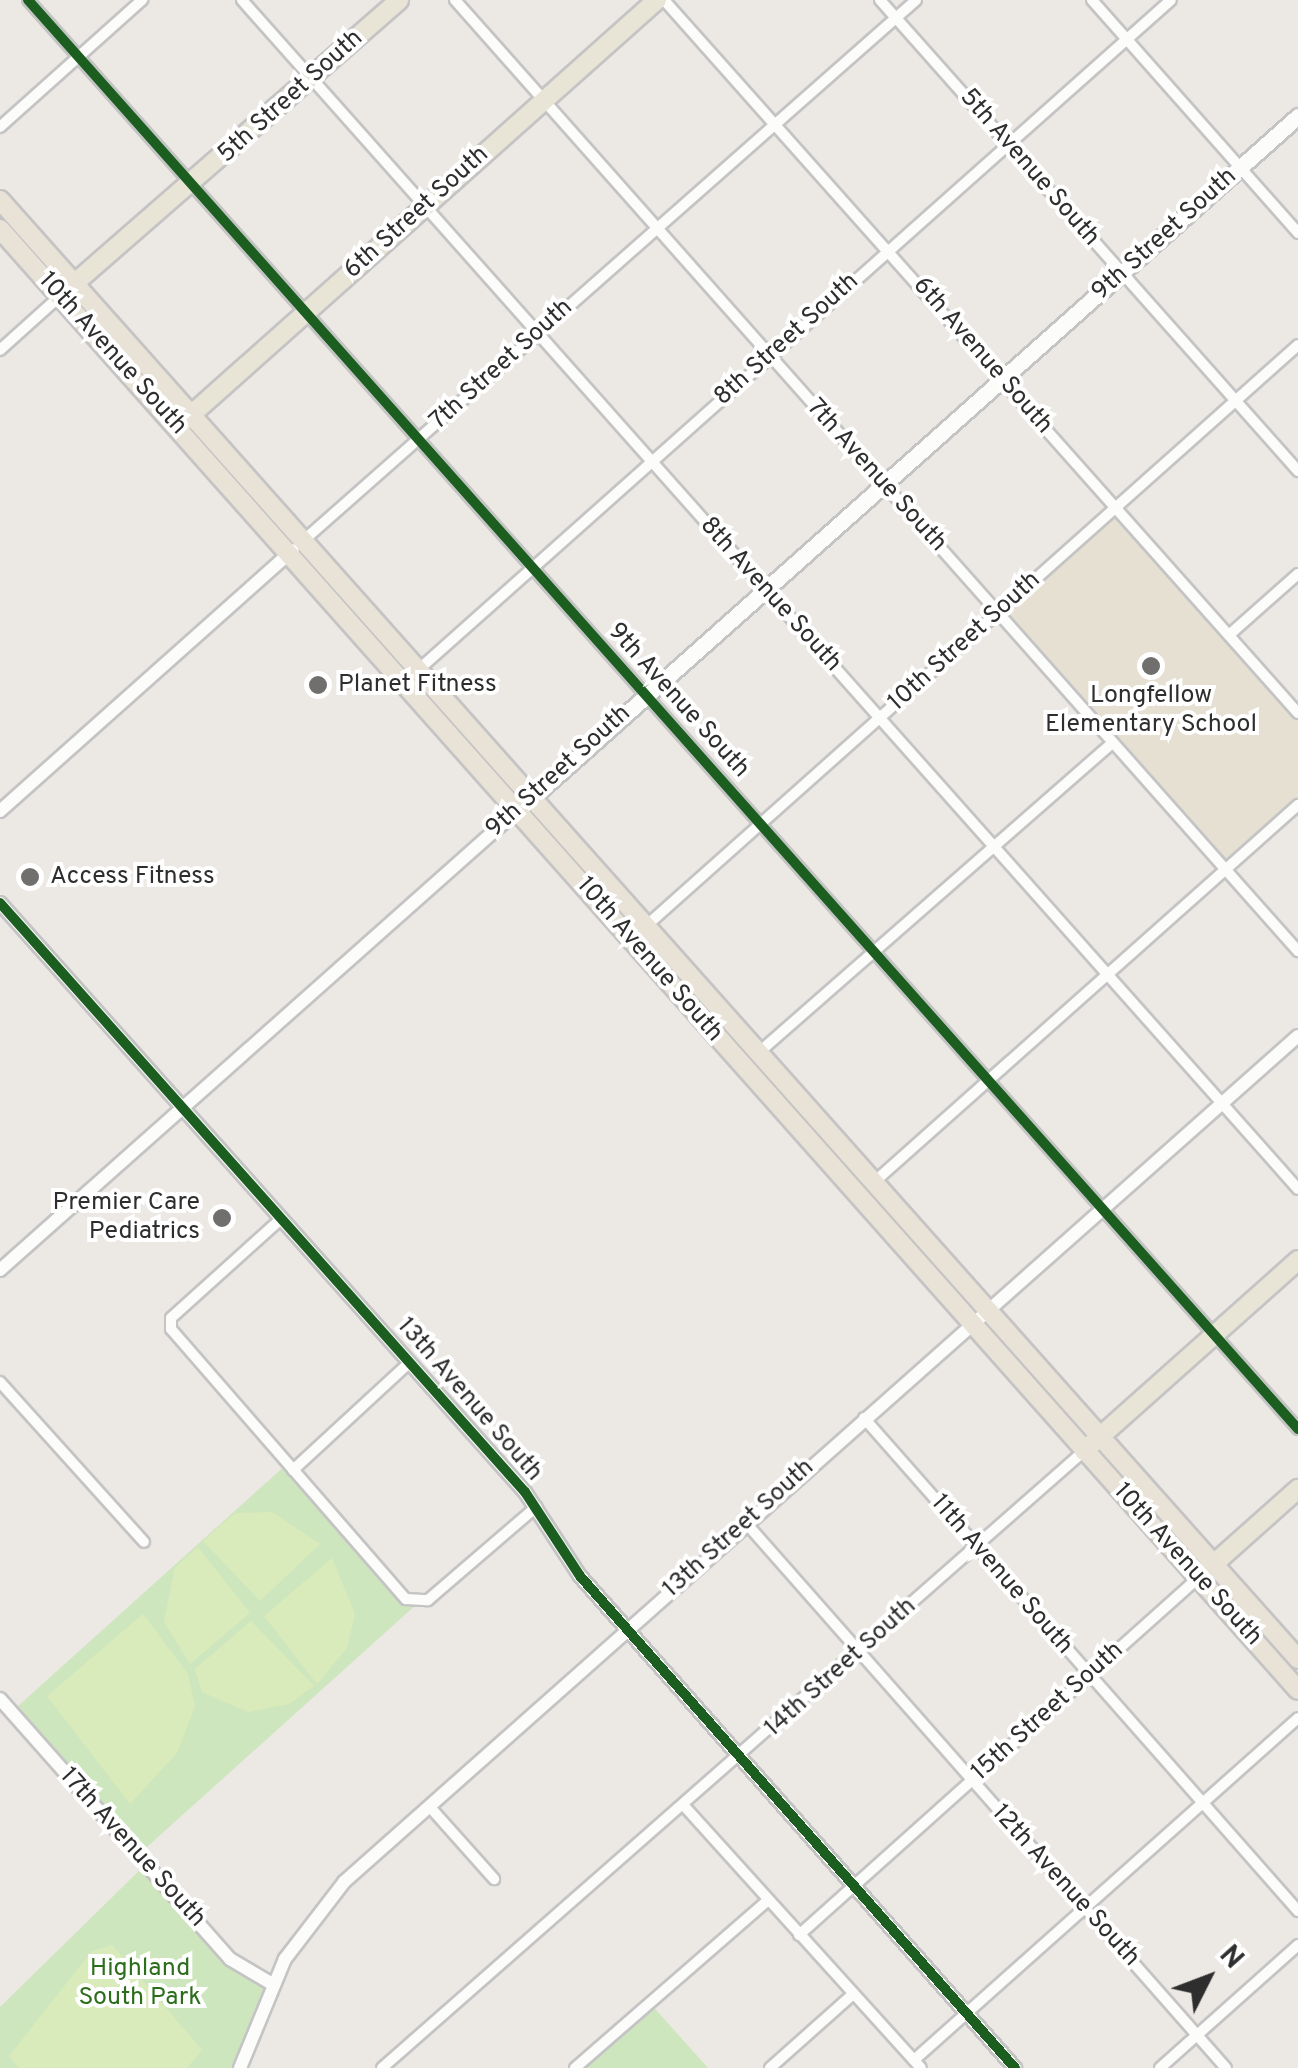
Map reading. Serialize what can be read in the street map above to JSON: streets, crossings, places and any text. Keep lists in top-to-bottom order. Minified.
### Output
{"streets":{"highway":["10th Avenue South"],"main road":["5th Street South","6th Street South","9th Street South","14th Street South","15th Street South"],"street":["5th Avenue South","8th Street South","6th Avenue South","7th Street South","7th Avenue South","8th Avenue South","10th Street South","9th Avenue South","13th Avenue South","13th Street South","11th Avenue South","17th Avenue South","12th Avenue South"]},"crossings":[["5th Street South","10th Avenue South"],["5th Street South","8th Avenue South"],["5th Street South","9th Avenue South"],["5th Avenue South","9th Street South"],["5th Avenue South","8th Street South"],["5th Avenue South","7th Street South"],["5th Avenue South","10th Street South"],["6th Street South","10th Avenue South"],["6th Street South","6th Avenue South"],["6th Street South","7th Avenue South"],["6th Street South","8th Avenue South"],["6th Street South","9th Avenue South"],["9th Street South","10th Avenue South"],["9th Street South","6th Avenue South"],["9th Street South","7th Avenue South"],["9th Street South","8th Avenue South"],["9th Street South","9th Avenue South"],["9th Street South","13th Avenue South"],["8th Street South","10th Avenue South"],["8th Street South","6th Avenue South"],["8th Street South","7th Avenue South"],["8th Street South","8th Avenue South"],["8th Street South","9th Avenue South"],["10th Avenue South","7th Street South"],["10th Avenue South","10th Street South"],["10th Avenue South","13th Street South"],["10th Avenue South","14th Street South"],["10th Avenue South","15th Street South"],["6th Avenue South","7th Street South"],["6th Avenue South","10th Street South"],["7th Street South","7th Avenue South"],["7th Street South","8th Avenue South"],["7th Street South","9th Avenue South"],["7th Avenue South","10th Street South"],["8th Avenue South","10th Street South"],["8th Avenue South","13th Street South"],["10th Street South","9th Avenue South"],["9th Avenue South","13th Street South"],["9th Avenue South","14th Street South"],["13th Avenue South","13th Street South"],["13th Avenue South","14th Street South"],["13th Avenue South","15th Street South"],["13th Street South","11th Avenue South"],["13th Street South","17th Avenue South"],["13th Street South","12th Avenue South"],["11th Avenue South","14th Street South"],["11th Avenue South","15th Street South"],["14th Street South","12th Avenue South"],["15th Street South","12th Avenue South"]],"parks":["Highland South Park"],"places":["Longfellow Elementary School","Planet Fitness","Access Fitness","Premier Care Pediatrics"],"north":"top right"}
